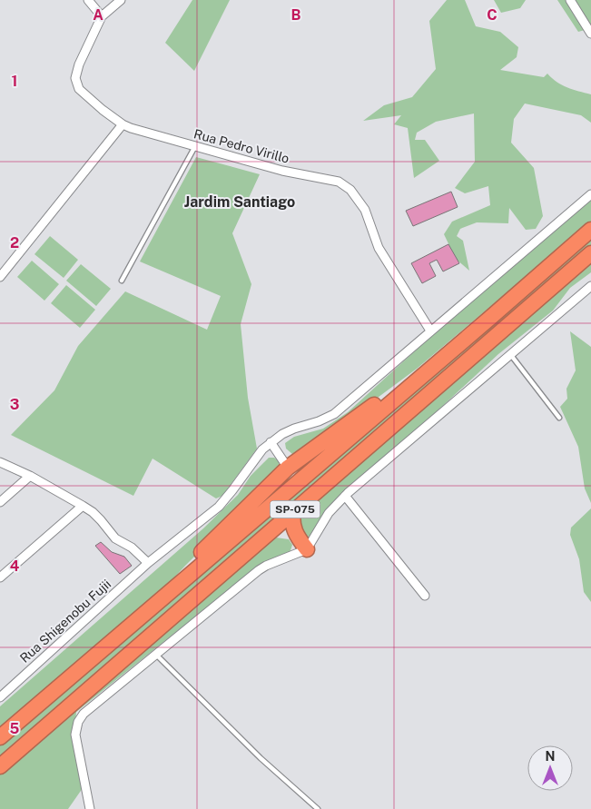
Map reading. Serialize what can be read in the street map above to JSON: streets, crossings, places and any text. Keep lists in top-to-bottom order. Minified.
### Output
{"streets":{"highway":["SP-075"],"street":["Rua Pedro Virillo","Rua Shigenobu Fujii"]},"crossings":[["Rua Pedro Virillo","Rua Shigenobu Fujii"]],"districts":["Jardim Santiago"],"north":"top","grid":{"columns":["A","B","C"],"rows":["1","2","3","4","5"]}}
